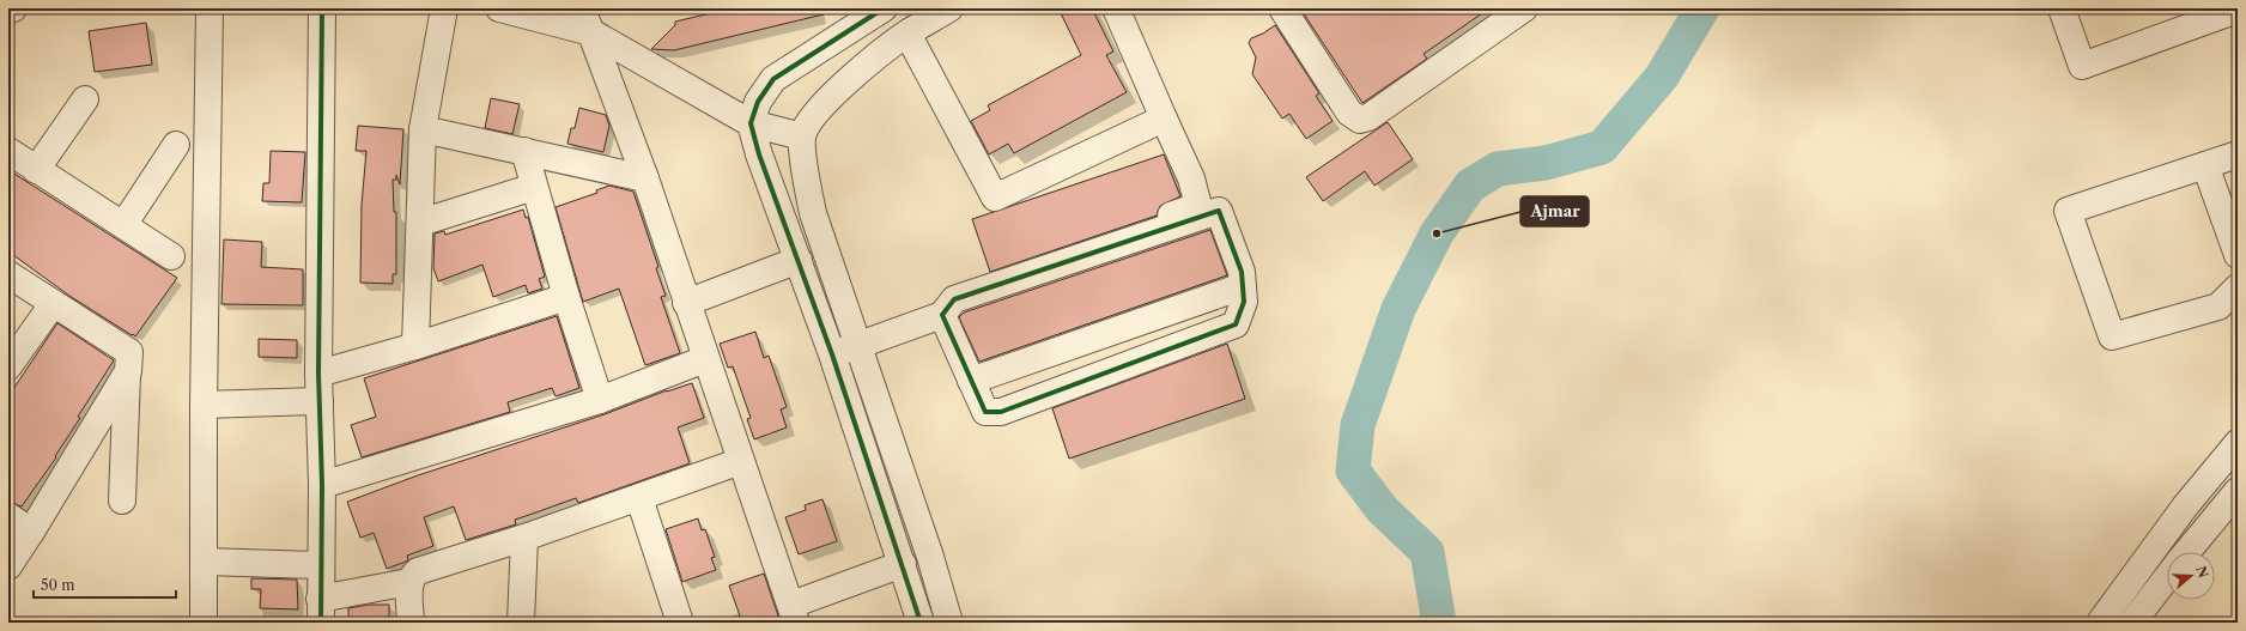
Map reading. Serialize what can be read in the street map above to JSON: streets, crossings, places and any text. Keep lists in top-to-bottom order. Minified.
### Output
{"places":["Ajmar"],"scale_bar":"50 m","north":"right"}
